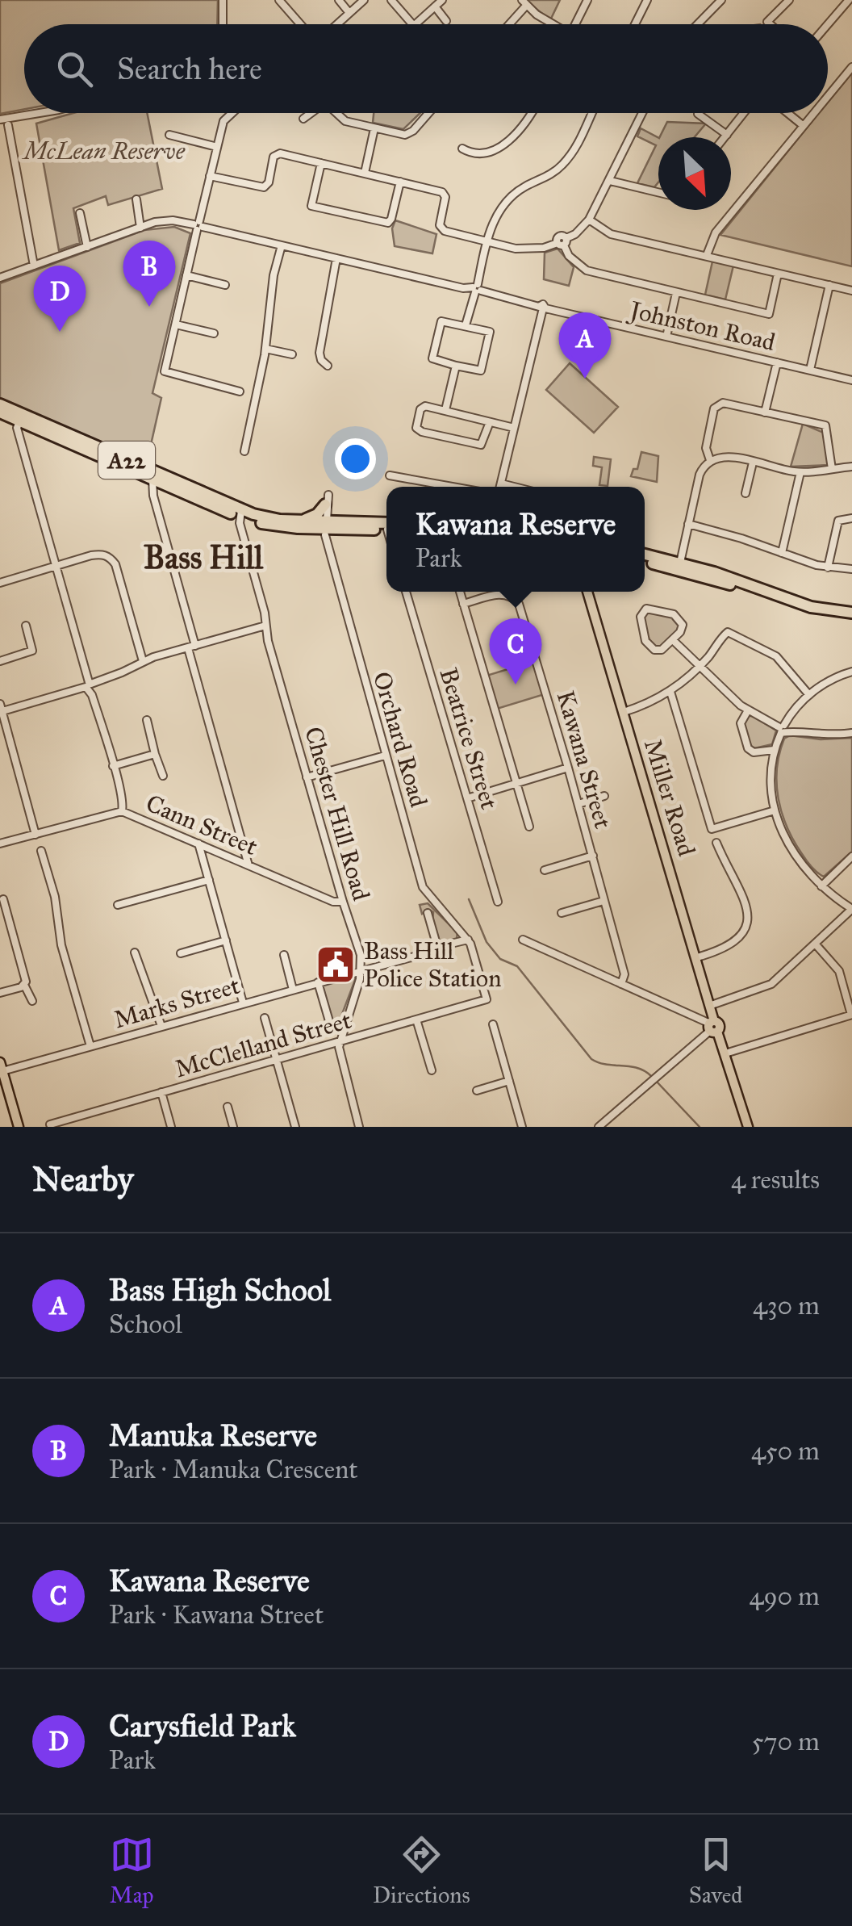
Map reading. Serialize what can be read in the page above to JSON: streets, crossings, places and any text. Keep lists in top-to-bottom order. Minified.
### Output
{"streets":{"highway":["A22"],"main road":["Miller Road"],"street":["Johnston Road","Beatrice Street","Orchard Road","Kawana Street","Chester Hill Road","Cann Street","Marks Street","McClelland Street"]},"crossings":[["A22","Orchard Road"],["A22","Chester Hill Road"],["A22","Cann Street"],["Orchard Road","McClelland Street"],["Chester Hill Road","Cann Street"],["Chester Hill Road","Marks Street"],["Chester Hill Road","McClelland Street"]],"districts":["Bass Hill"],"parks":["McLean Reserve"],"places":{"public building":["Bass Hill Police Station"]},"north":"bottom right","page":{"search":"Search here","pins":["B","D","A","C"],"popup":["Kawana Reserve","Park"],"heading":["Nearby","4 results"],"list":[{"mark":"A","name":"Bass High School","note":"School","value":"430 m"},{"mark":"B","name":"Manuka Reserve","note":"Park · Manuka Crescent","value":"450 m"},{"mark":"C","name":"Kawana Reserve","note":"Park · Kawana Street","value":"490 m"},{"mark":"D","name":"Carysfield Park","note":"Park","value":"570 m"}],"nav":["Map","Directions","Saved"]}}
